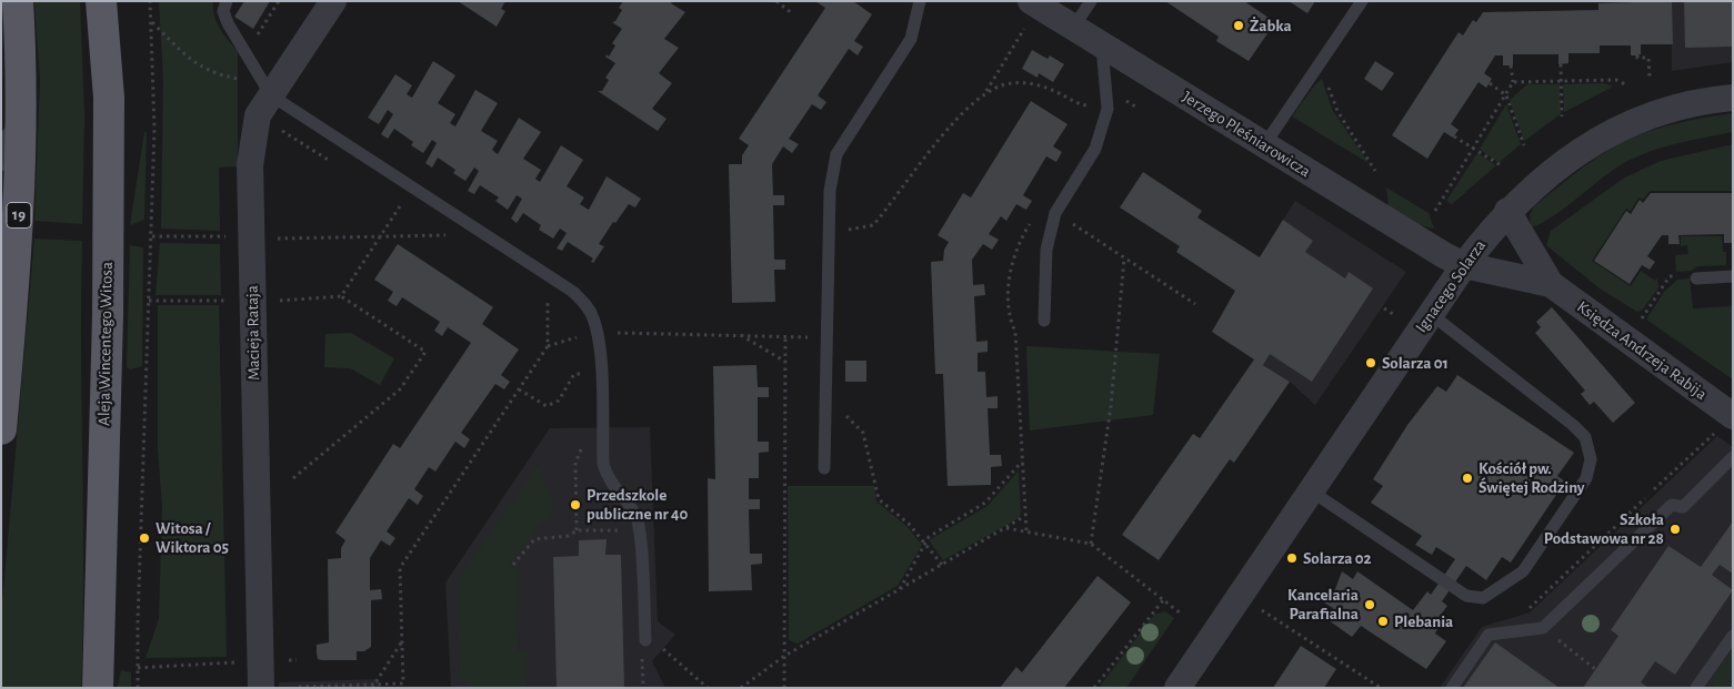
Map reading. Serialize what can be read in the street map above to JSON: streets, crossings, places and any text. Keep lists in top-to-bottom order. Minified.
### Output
{"streets":{"main road":["19","Aleja Wincentego Witosa"],"street":["Jerzego Pleśniarowicza","Ignacego Solarza","Macieja Rataja","Księdza Andrzeja Rabija"]},"crossings":[["Jerzego Pleśniarowicza","Ignacego Solarza"],["Jerzego Pleśniarowicza","Księdza Andrzeja Rabija"],["Ignacego Solarza","Księdza Andrzeja Rabija"]],"places":["Żabka","Solarza 01","Kościół pw. Świętej Rodziny","Przedszkole publiczne nr 40","Szkoła Podstawowa nr 28","Witosa / Wiktora 05","Solarza 02","Kancelaria Parafialna","Plebania"]}
